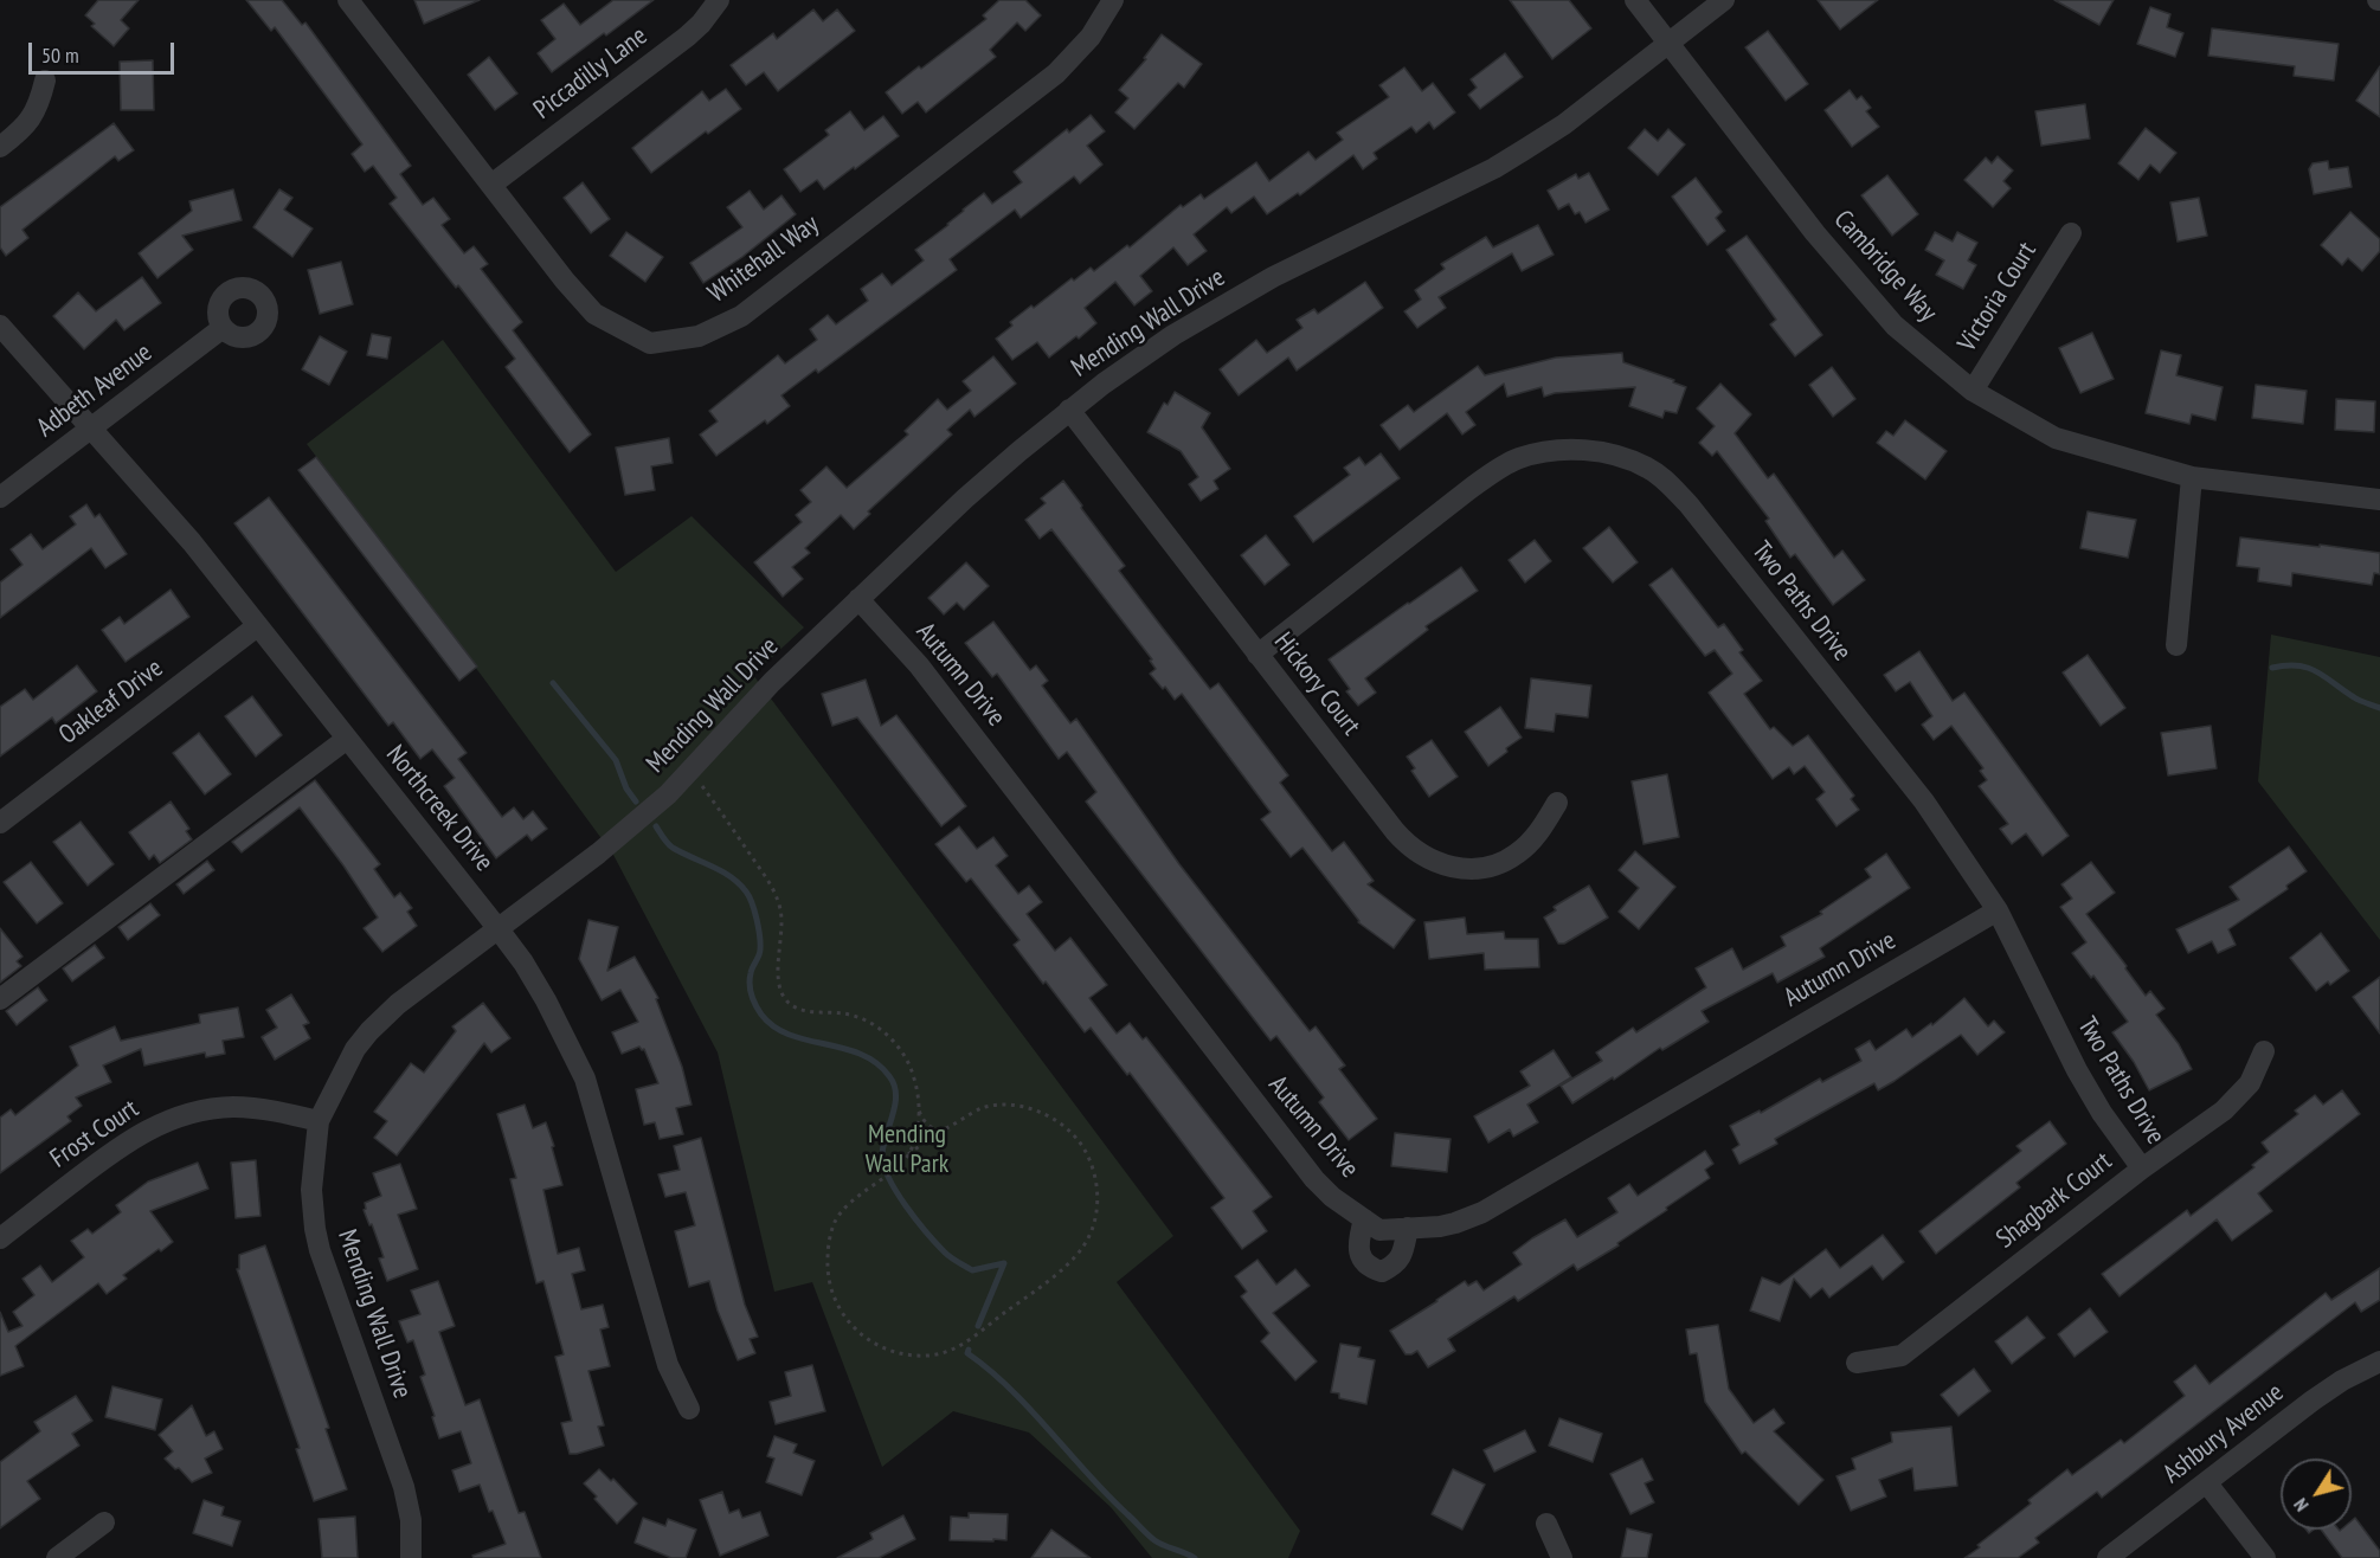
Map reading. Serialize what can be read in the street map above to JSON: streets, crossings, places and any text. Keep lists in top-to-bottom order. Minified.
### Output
{"streets":{"street":["Piccadilly Lane","Whitehall Way","Cambridge Way","Victoria Court","Mending Wall Drive","Adbeth Avenue","Two Paths Drive","Autumn Drive","Hickory Court","Oakleaf Drive","Northcreek Drive","Frost Court","Shagbark Court","Ashbury Avenue"]},"crossings":[["Piccadilly Lane","Whitehall Way"],["Cambridge Way","Victoria Court"],["Cambridge Way","Mending Wall Drive"],["Mending Wall Drive","Autumn Drive"],["Mending Wall Drive","Hickory Court"],["Mending Wall Drive","Northcreek Drive"],["Mending Wall Drive","Frost Court"],["Adbeth Avenue","Northcreek Drive"],["Two Paths Drive","Autumn Drive"],["Two Paths Drive","Hickory Court"],["Two Paths Drive","Shagbark Court"],["Oakleaf Drive","Northcreek Drive"]],"parks":["Mending Wall Park"],"scale_bar":"50 m","north":"bottom left"}
